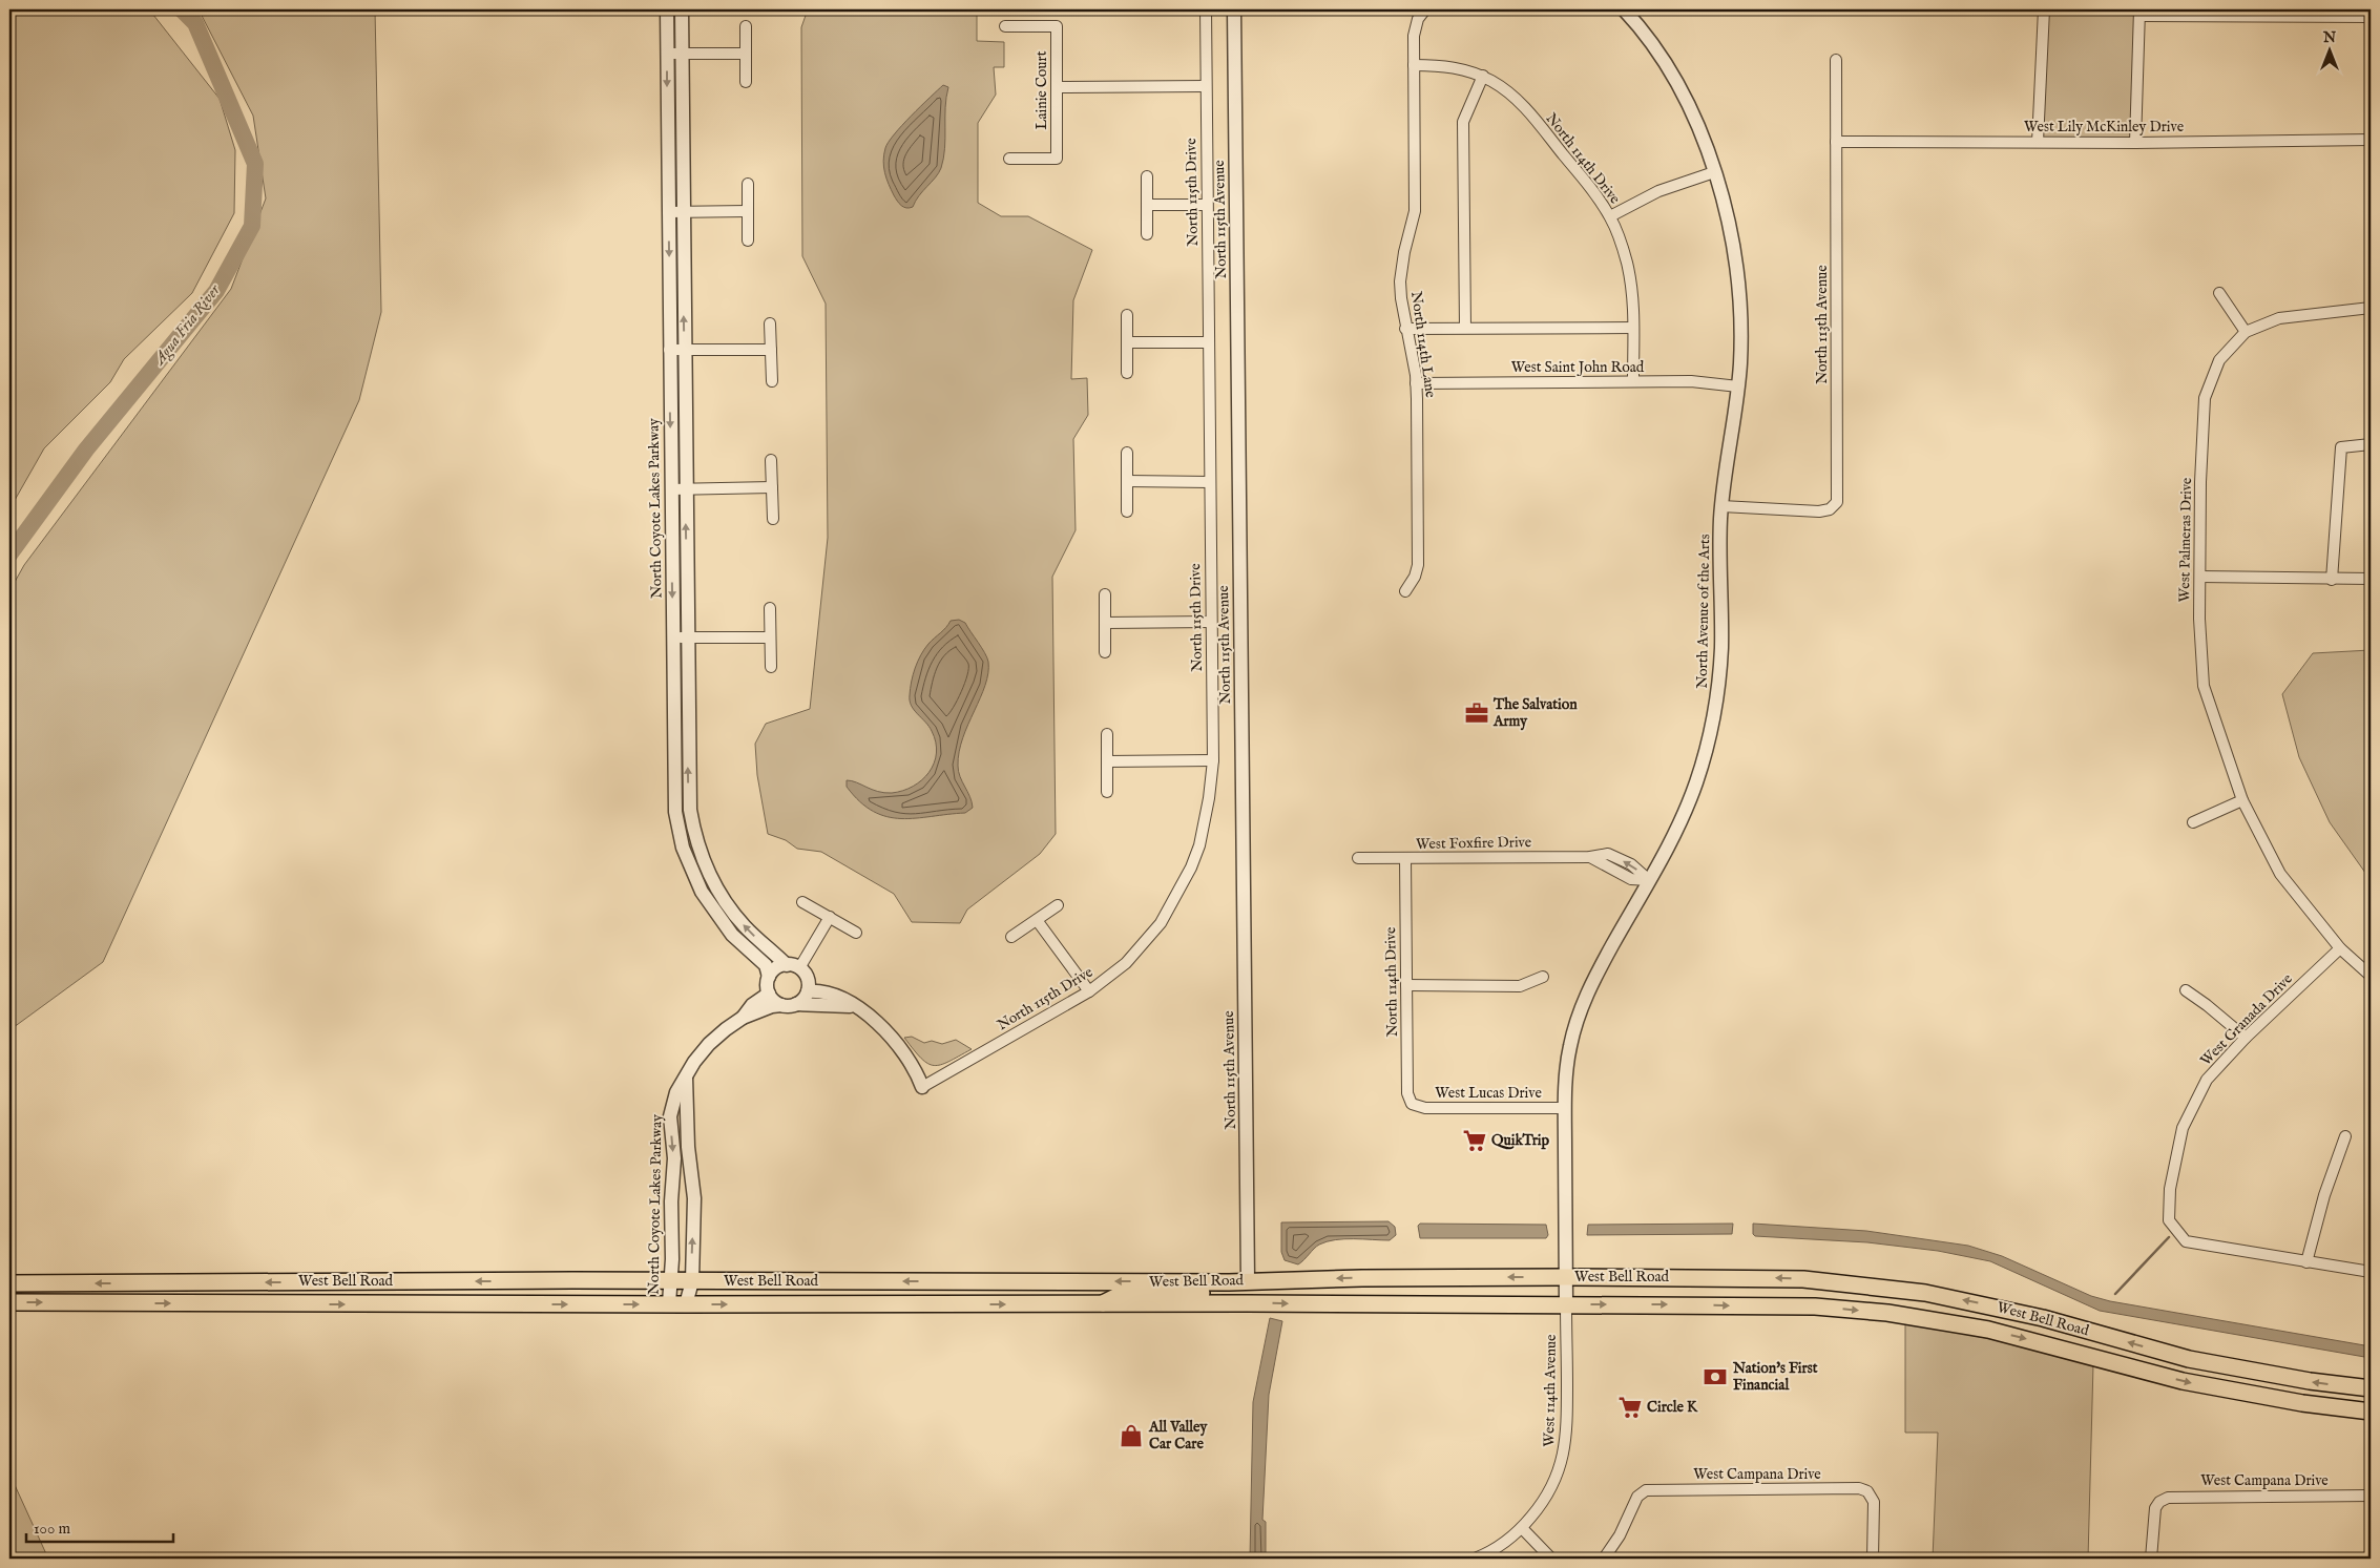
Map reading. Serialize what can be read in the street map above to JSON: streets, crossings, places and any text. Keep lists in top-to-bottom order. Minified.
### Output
{"streets":{"main road":["West Bell Road"],"street":["Lainie Court","West Lily McKinley Drive","North 114th Drive","North 115th Drive","North 115th Avenue","North 113th Avenue","North 114th Lane","West Saint John Road","North Coyote Lakes Parkway","West Palmeras Drive","North Avenue of the Arts","West Foxfire Drive","West Granada Drive","West Lucas Drive","West 114th Avenue","West Campana Drive"]},"crossings":[["West Lily McKinley Drive","North 113th Avenue"],["North 114th Drive","North 114th Lane"],["North 114th Drive","West Saint John Road"],["North 114th Drive","West Foxfire Drive"],["North 114th Drive","West Lucas Drive"],["North 115th Avenue","West Bell Road"],["North 113th Avenue","North Avenue of the Arts"],["North 114th Lane","West Saint John Road"],["West Saint John Road","North Avenue of the Arts"],["North Coyote Lakes Parkway","West Bell Road"],["West Palmeras Drive","West Granada Drive"],["North Avenue of the Arts","West Foxfire Drive"],["North Avenue of the Arts","West Lucas Drive"],["North Avenue of the Arts","West Bell Road"],["North Avenue of the Arts","West 114th Avenue"],["West Bell Road","West 114th Avenue"]],"water":["Agua Fria River"],"places":{"office":["The Salvation Army"],"supermarket":["QuikTrip","Circle K"],"bank":["Nation's First Financial"],"shop":["All Valley Car Care"]},"scale_bar":"100 m","north":"top"}
